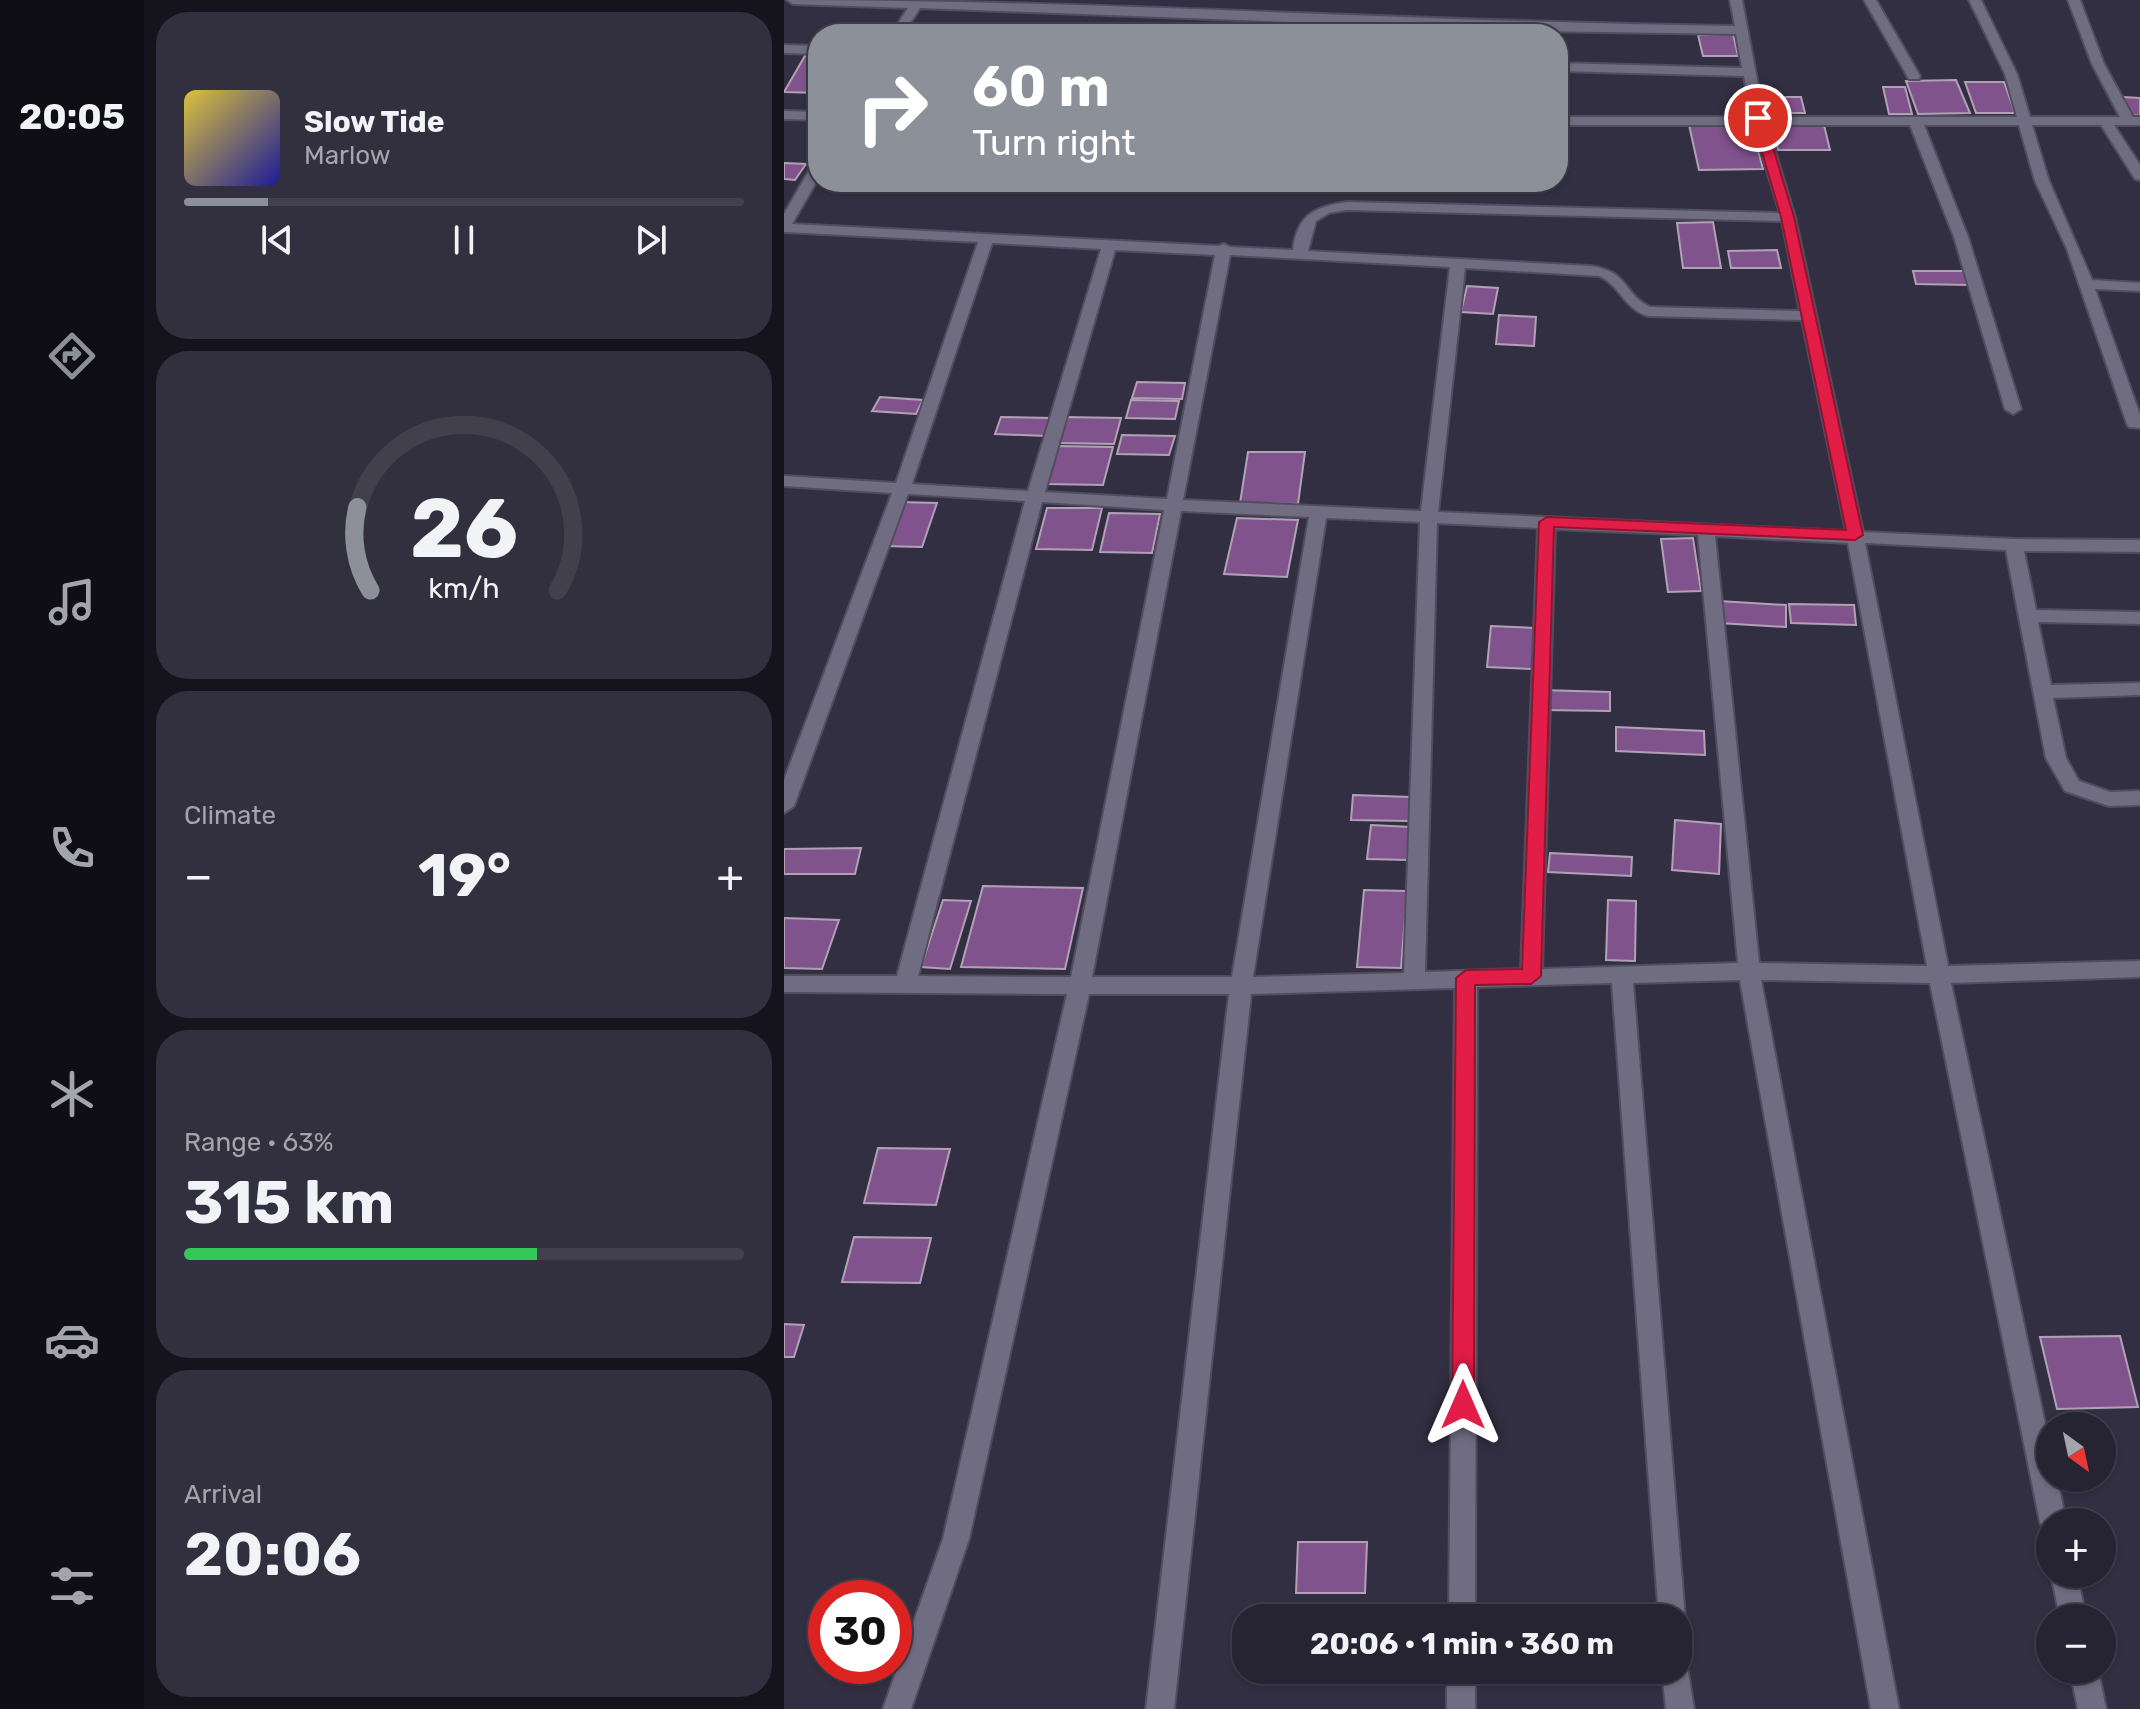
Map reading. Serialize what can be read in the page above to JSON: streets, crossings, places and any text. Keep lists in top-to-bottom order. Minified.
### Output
{"north":"bottom right","page":{"tabs":"20:05","turn":["60 m","Turn right"],"song":["Slow Tide","Marlow"],"tile":["Climate",["Range · 63%","315 km"],["Arrival","20:06"]],"heat":["−","19°","+"],"map_buttons":["+","−"],"limit":"30","trip":"20:06 · 1 min · 360 m","gauge":["26","km/h"]}}
